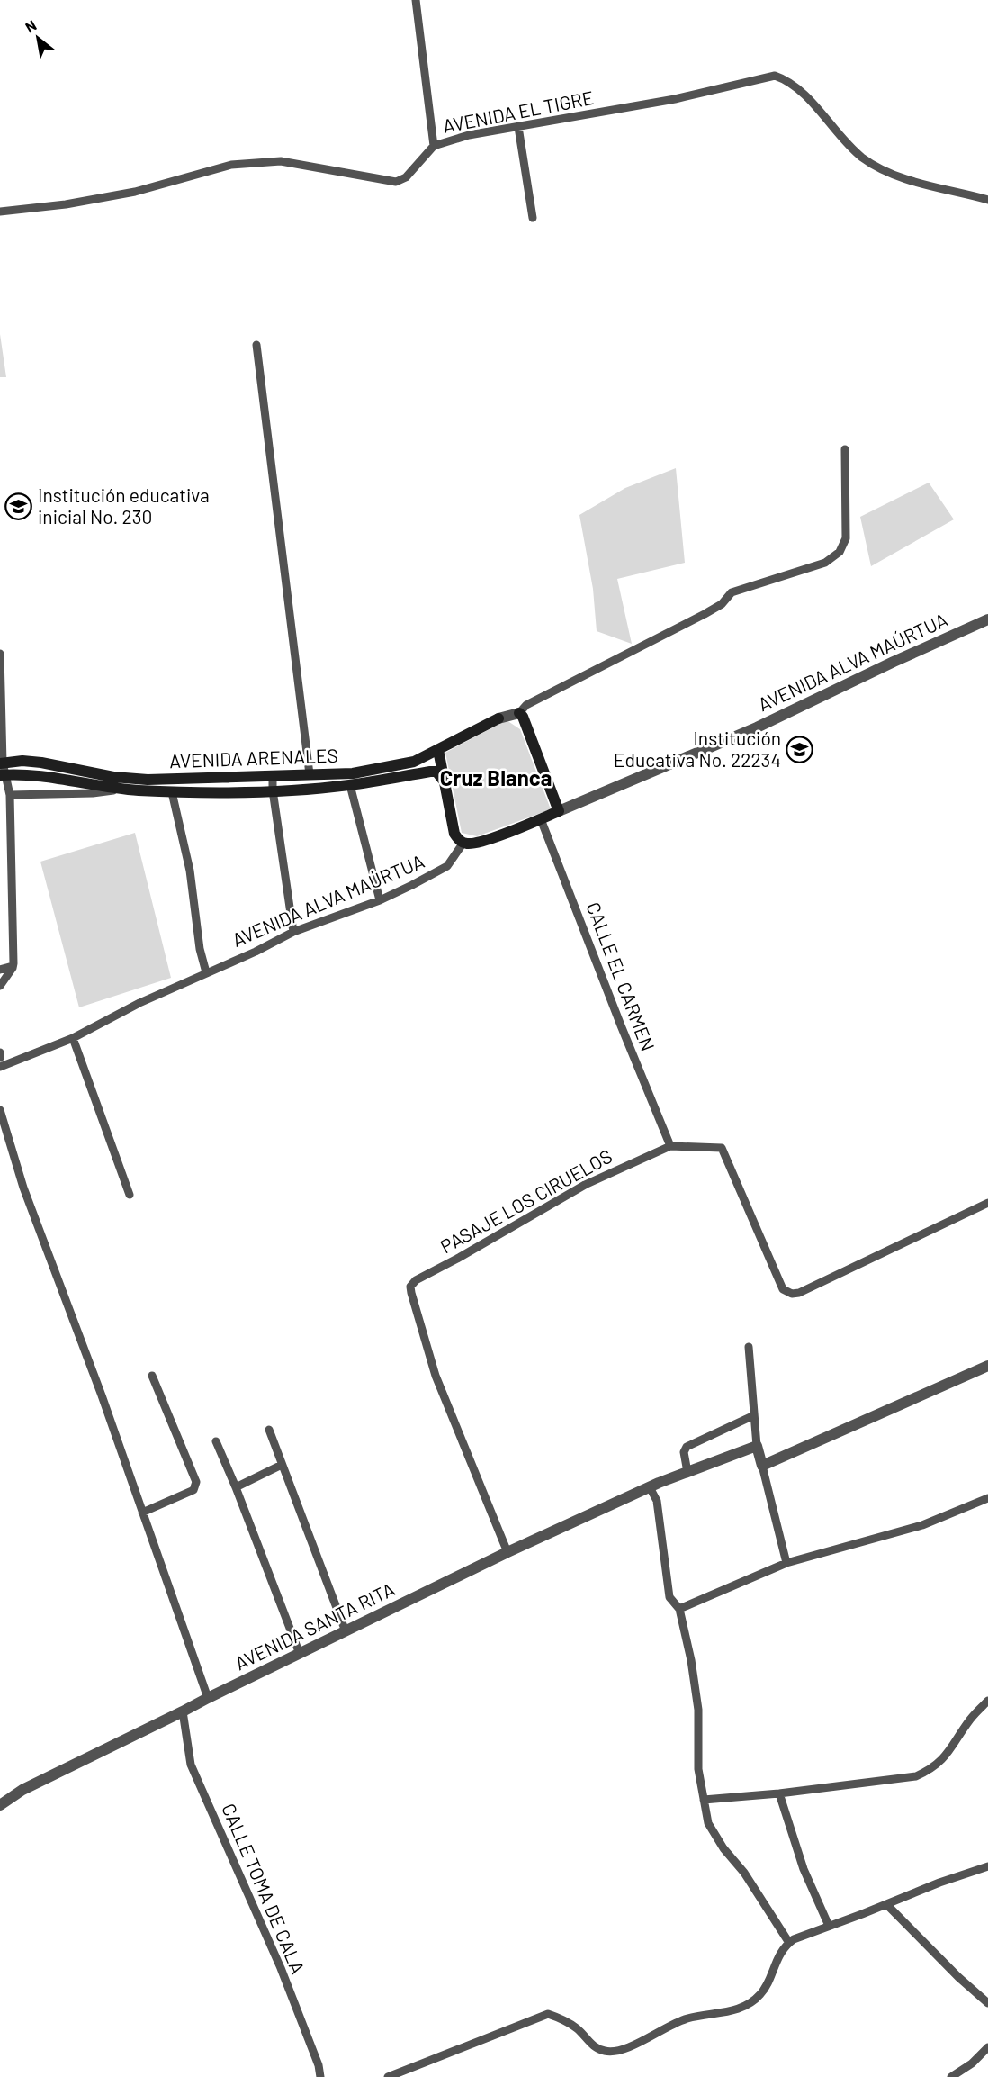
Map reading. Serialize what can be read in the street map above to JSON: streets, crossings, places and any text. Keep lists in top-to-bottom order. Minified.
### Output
{"streets":{"main road":["AVENIDA ALVA MAÚRTUA","AVENIDA ARENALES"],"street":["AVENIDA EL TIGRE","CALLE EL CARMEN","PASAJE LOS CIRUELOS","AVENIDA SANTA RITA","CALLE TOMA DE CALA"]},"crossings":[["AVENIDA ALVA MAÚRTUA","CALLE EL CARMEN"],["CALLE EL CARMEN","PASAJE LOS CIRUELOS"],["PASAJE LOS CIRUELOS","AVENIDA SANTA RITA"],["AVENIDA SANTA RITA","CALLE TOMA DE CALA"]],"districts":["Cruz Blanca"],"places":{"school or university":["Institución educativa inicial No. 230","Institución Educativa No. 22234"]},"north":"top left"}
